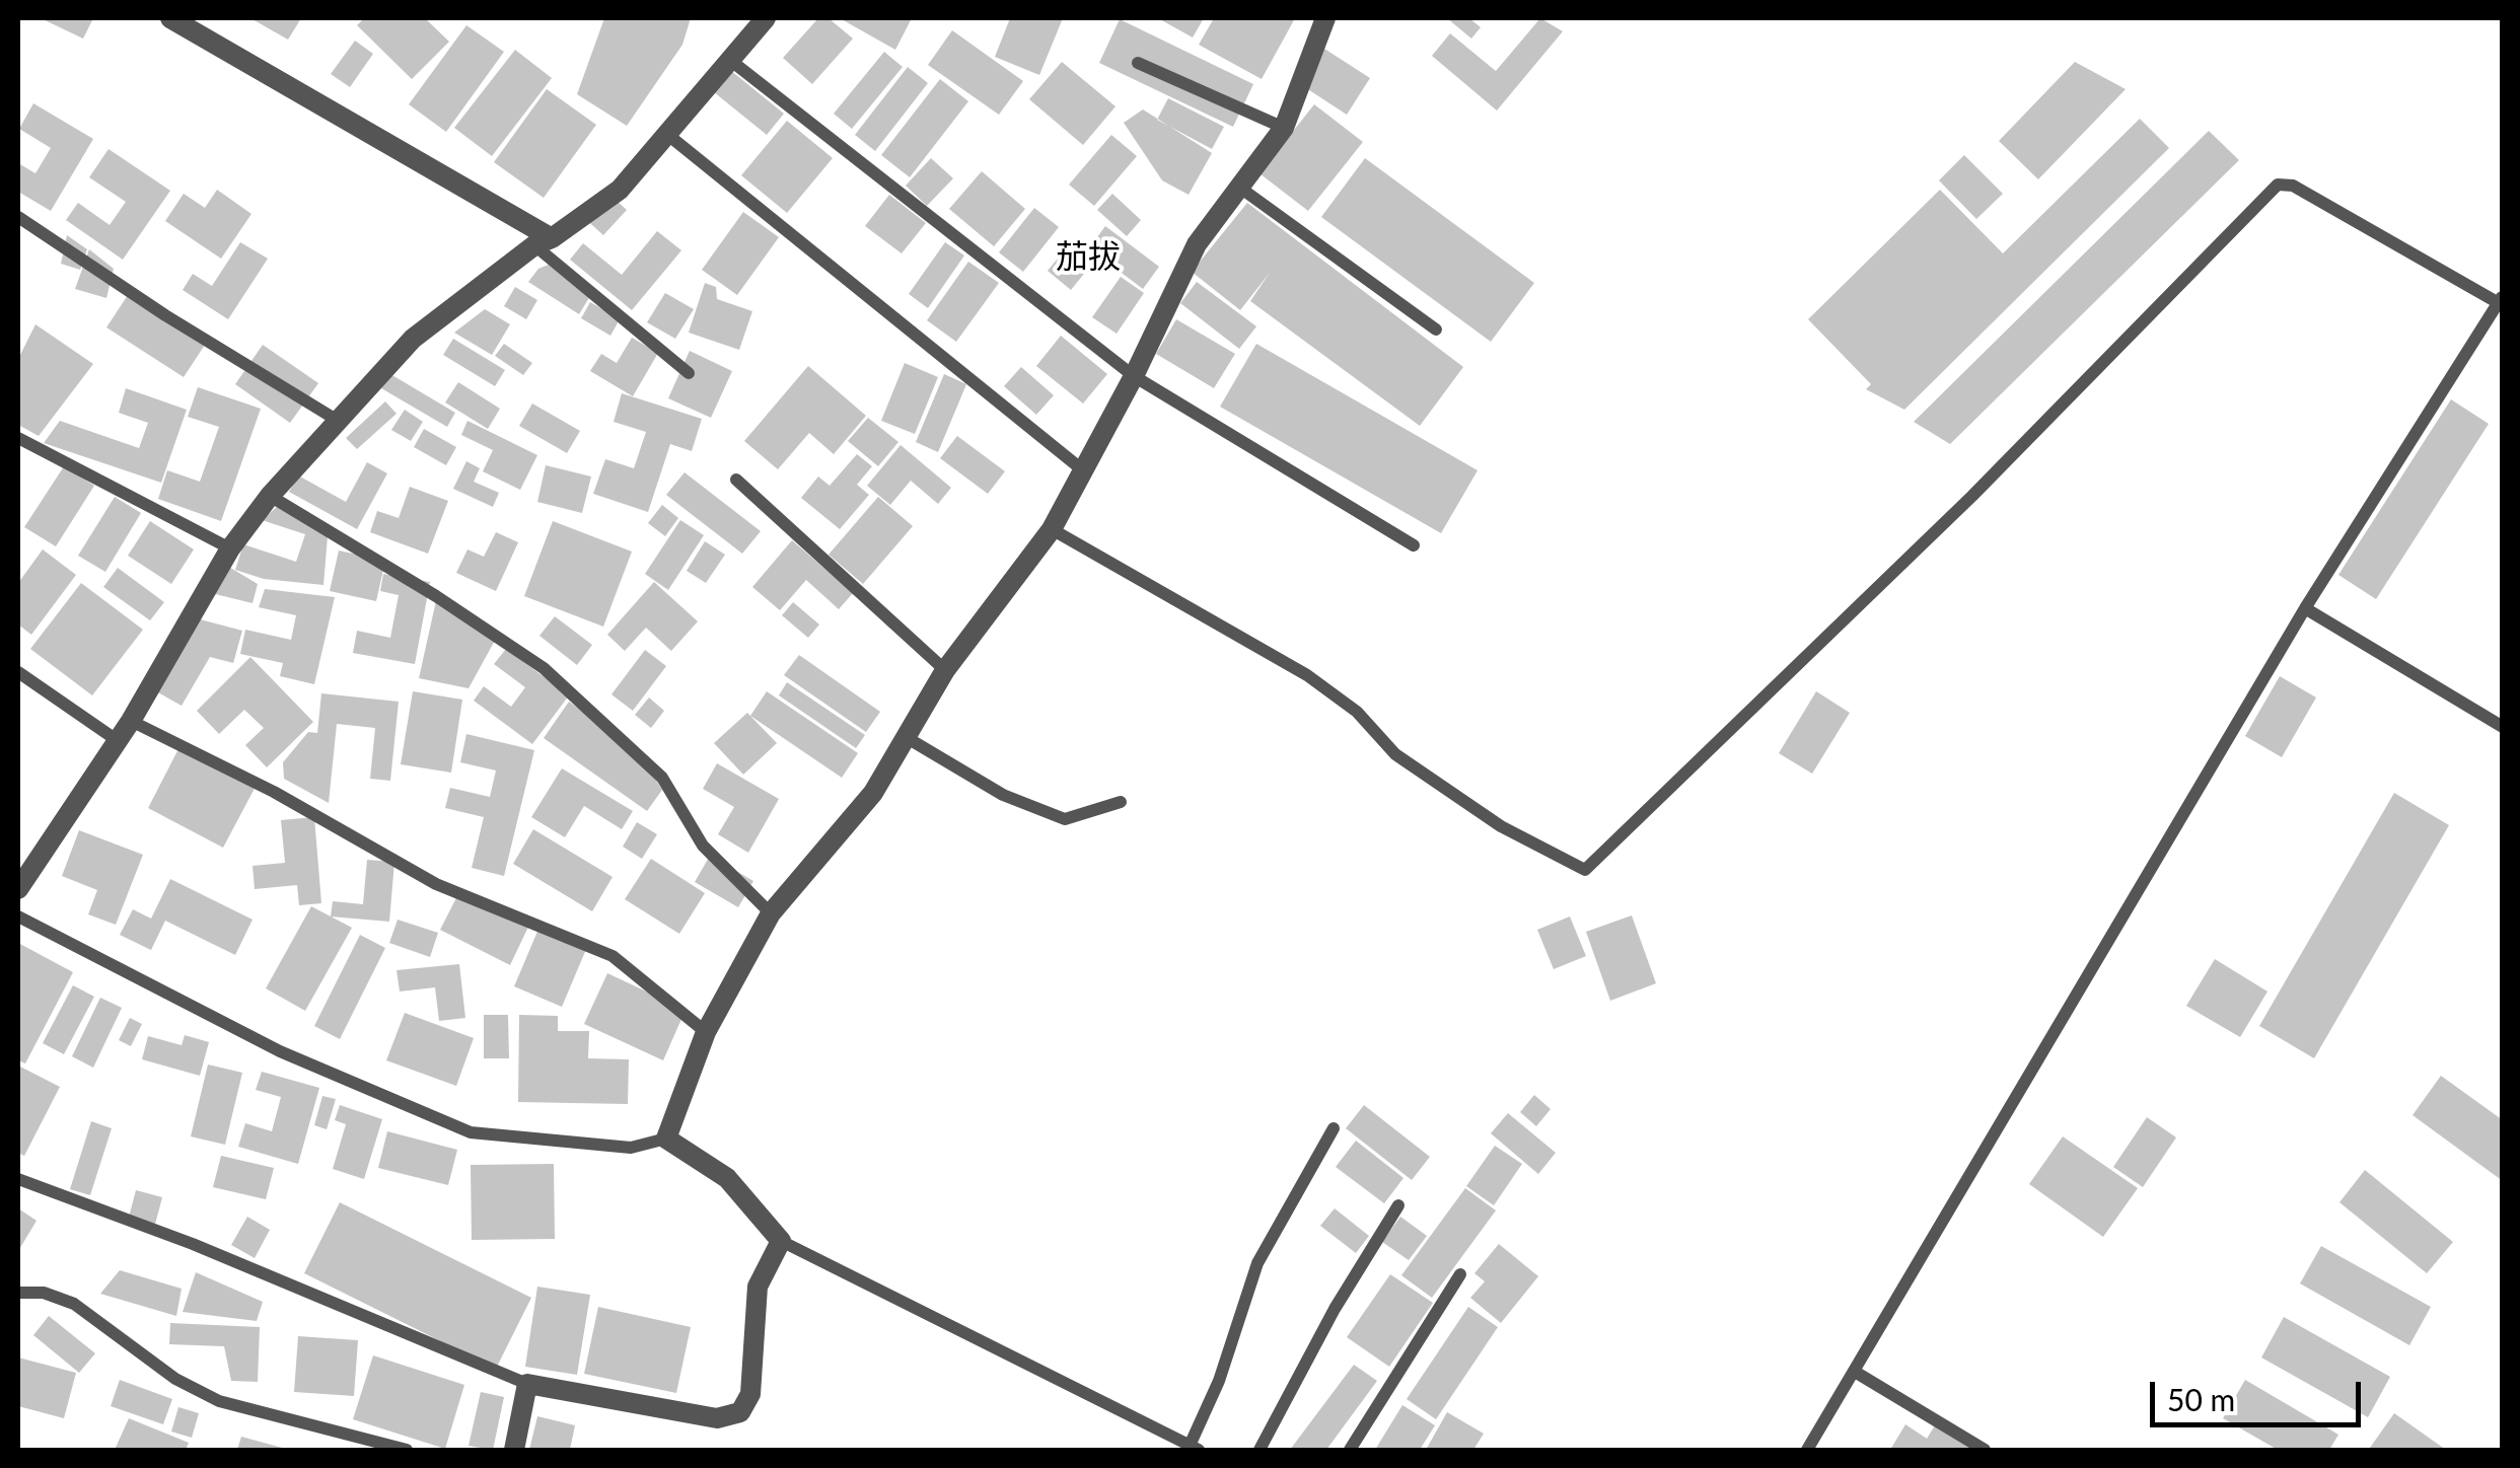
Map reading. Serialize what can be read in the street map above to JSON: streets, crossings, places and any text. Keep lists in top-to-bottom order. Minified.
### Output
{"districts":["茄拔"],"scale_bar":"50 m"}
